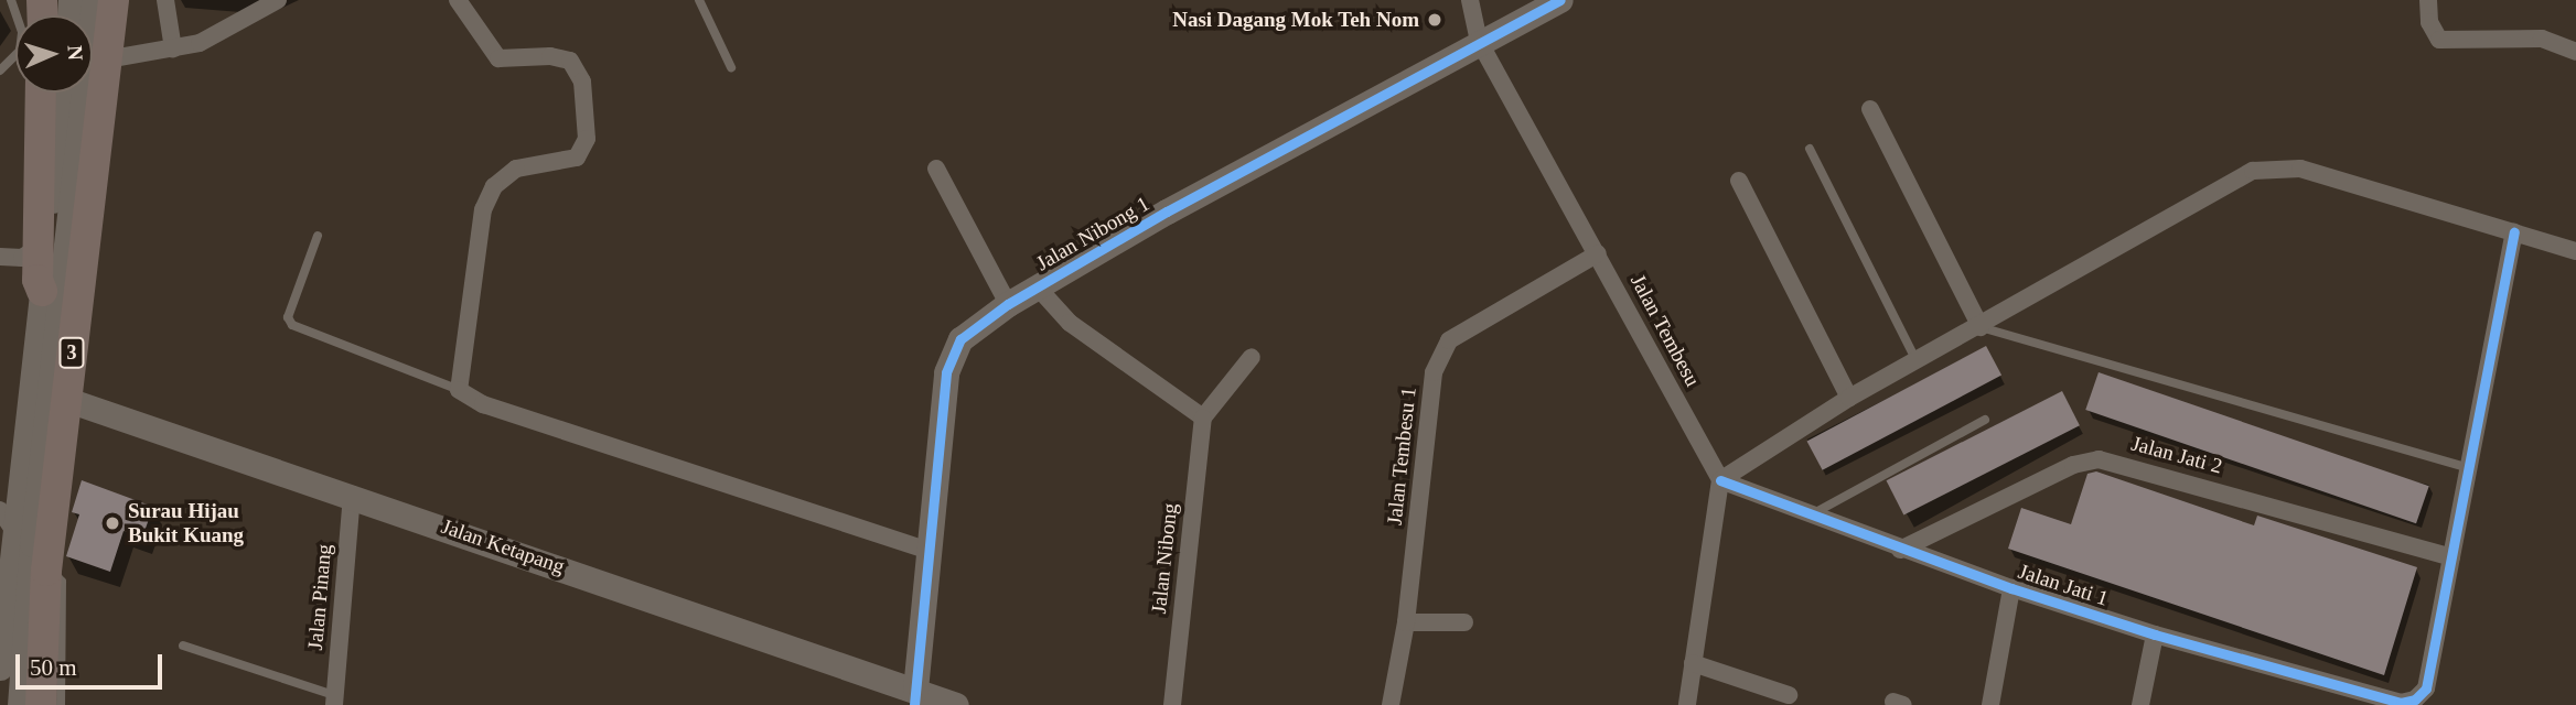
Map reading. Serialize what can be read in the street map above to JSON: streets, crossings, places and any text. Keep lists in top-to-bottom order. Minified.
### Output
{"streets":{"highway":["3"],"street":["Jalan Nibong 1","Jalan Tembesu","Jalan Jati 2","Jalan Tembesu 1","Jalan Ketapang","Jalan Nibong","Jalan Jati 1","Jalan Pinang"]},"crossings":[["Jalan Nibong 1","Jalan Tembesu"],["Jalan Nibong 1","Jalan Ketapang"],["Jalan Tembesu","Jalan Tembesu 1"],["Jalan Tembesu","Jalan Jati 1"],["Jalan Jati 2","Jalan Jati 1"],["Jalan Ketapang","Jalan Pinang"]],"places":["Nasi Dagang Mok Teh Nom","Surau Hijau Bukit Kuang"],"scale_bar":"50 m","north":"right"}
